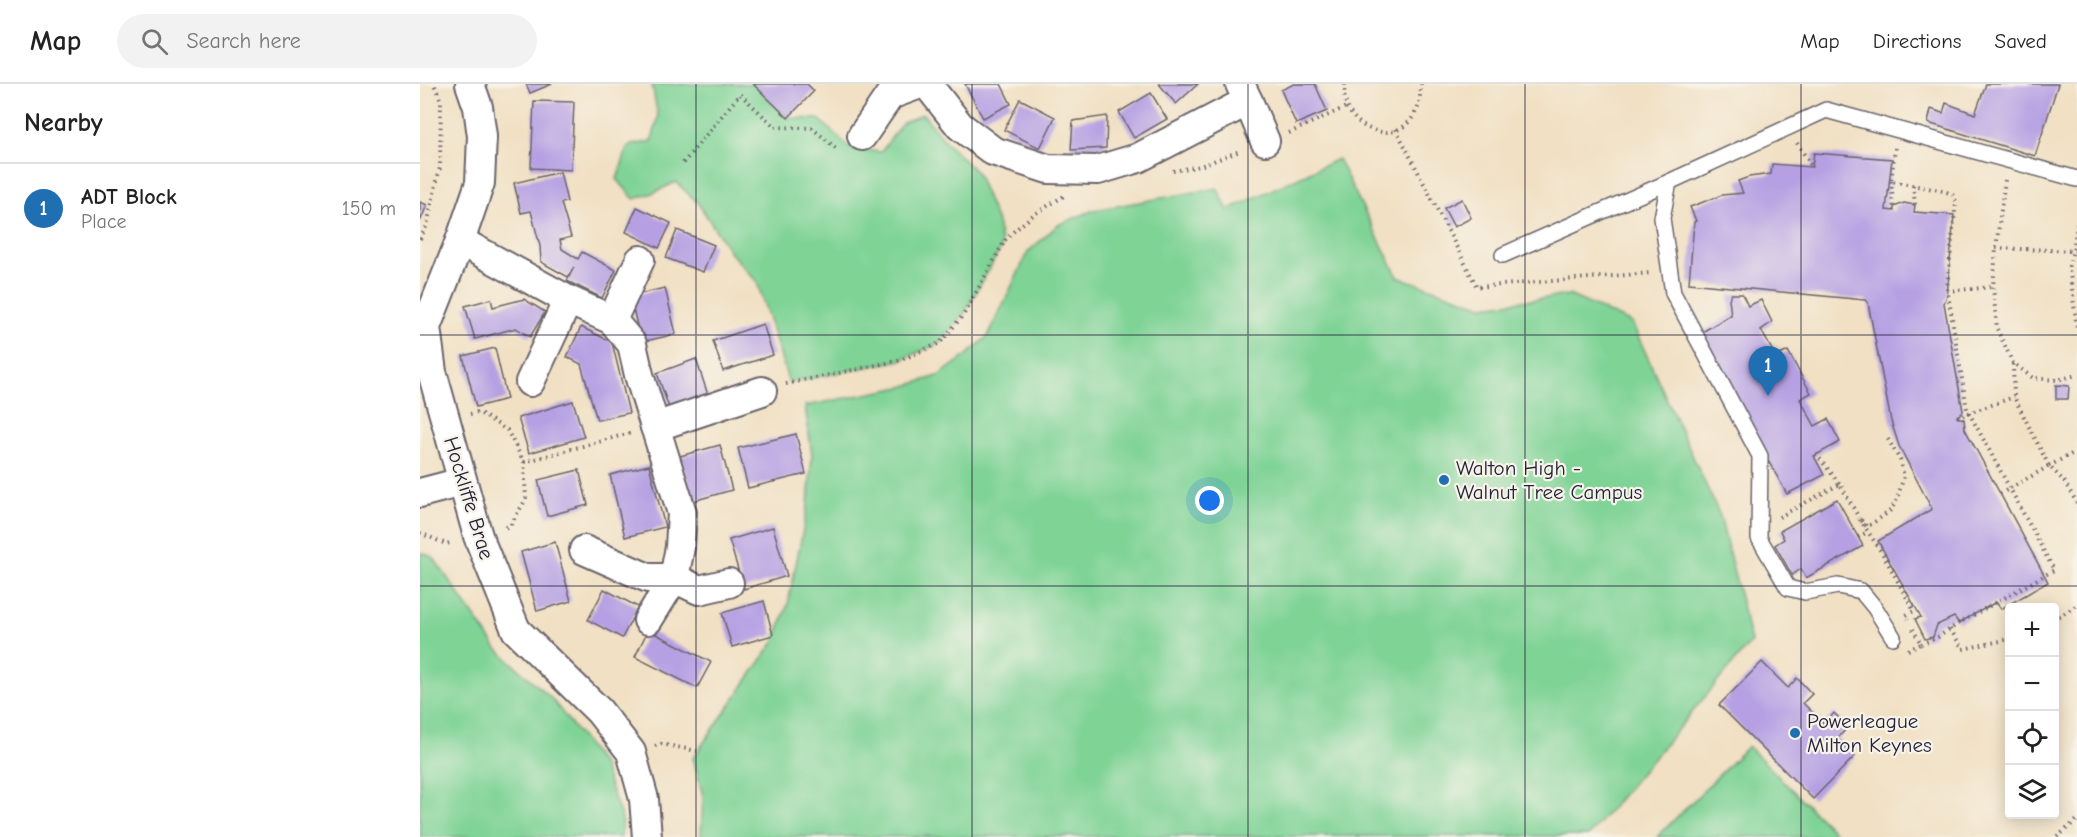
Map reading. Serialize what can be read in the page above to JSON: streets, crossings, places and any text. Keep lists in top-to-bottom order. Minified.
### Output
{"streets":{"street":["Hockliffe Brae"]},"places":["Walton High - Walnut Tree Campus","Powerleague Milton Keynes"],"page":{"header":"Map","search":"Search here","nav":["Map","Directions","Saved"],"heading":"Nearby","list":[{"mark":"1","name":"ADT Block","note":"Place","value":"150 m"}],"pins":"1","map_buttons":["+","−"]}}
